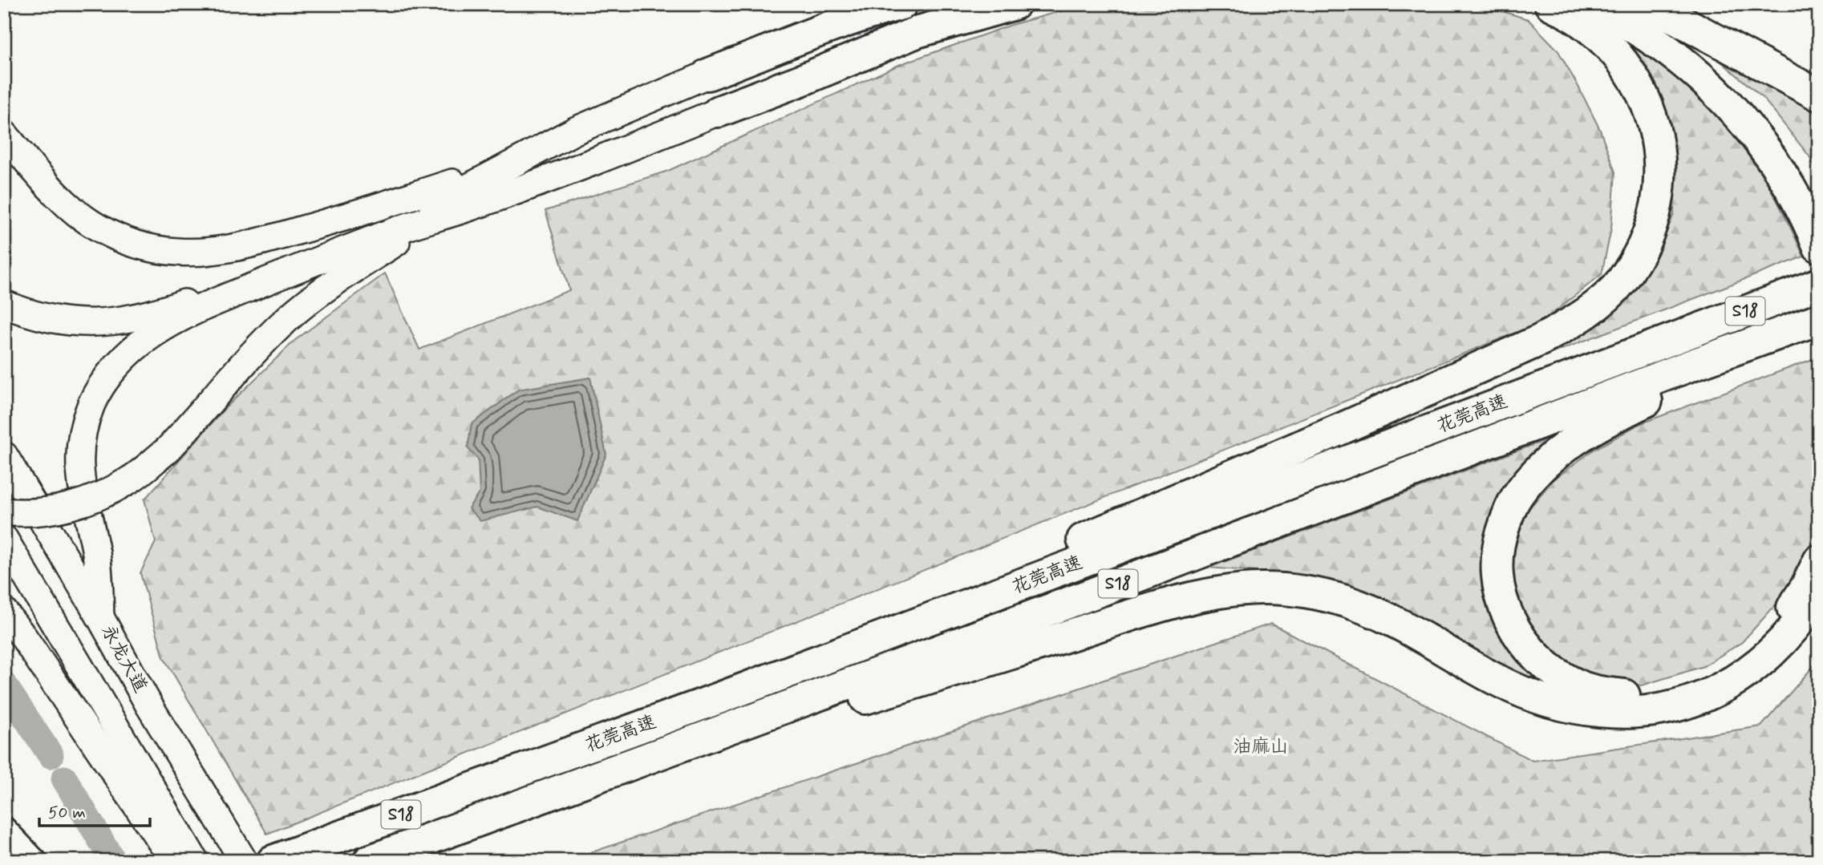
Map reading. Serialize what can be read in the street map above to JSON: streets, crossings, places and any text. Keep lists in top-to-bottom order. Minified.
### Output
{"streets":{"highway":["S18","花莞高速"],"main road":["永龙大道"]},"parks":["油麻山"],"scale_bar":"50 m"}
